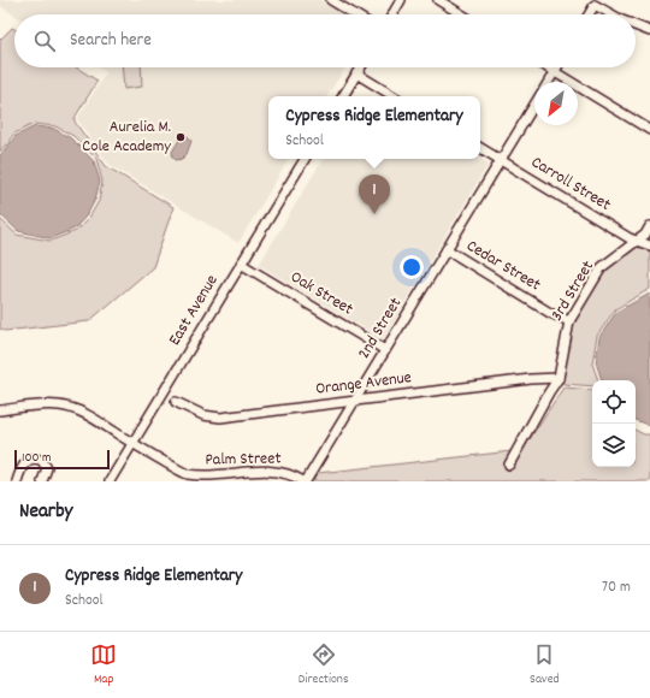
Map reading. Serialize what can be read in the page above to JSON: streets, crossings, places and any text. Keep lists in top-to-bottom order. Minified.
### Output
{"streets":{"street":["Carroll Street","Cedar Street","3rd Street","Oak Street","East Avenue","2nd Street","Orange Avenue","Palm Street"]},"crossings":[["Carroll Street","3rd Street"],["Carroll Street","2nd Street"],["Cedar Street","3rd Street"],["Cedar Street","2nd Street"],["3rd Street","Orange Avenue"],["Oak Street","East Avenue"],["Oak Street","2nd Street"],["East Avenue","Palm Street"],["2nd Street","Orange Avenue"],["2nd Street","Palm Street"]],"places":["Aurelia M. Cole Academy"],"scale_bar":"100 m","north":"bottom left","page":{"search":"Search here","popup":["Cypress Ridge Elementary","School"],"pins":"1","scale":"100 m","heading":"Nearby","list":[{"mark":"1","name":"Cypress Ridge Elementary","note":"School","value":"70 m"}],"nav":["Map","Directions","Saved"]}}
